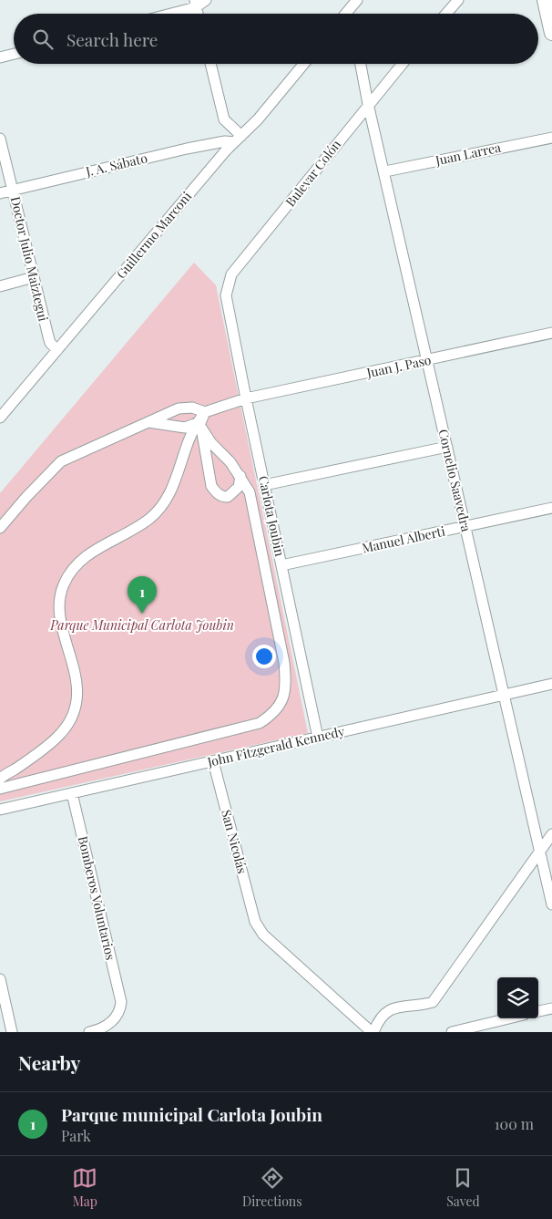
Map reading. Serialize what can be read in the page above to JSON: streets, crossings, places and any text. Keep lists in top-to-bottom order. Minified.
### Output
{"streets":{"street":["Juan Larrea","J. A. Sábato","Bulevar Colón","Guillermo Marconi","Doctor Julio Maiztegui","Juan J. Paso","Cornelio Saavedra","Carlota Joubin","Manuel Alberti","John Fitzgerald Kennedy","San Nicolás","Bomberos Voluntarios"]},"crossings":[["Juan Larrea","Cornelio Saavedra"],["J. A. Sábato","Guillermo Marconi"],["J. A. Sábato","Doctor Julio Maiztegui"],["Bulevar Colón","Cornelio Saavedra"],["Bulevar Colón","Carlota Joubin"],["Guillermo Marconi","Doctor Julio Maiztegui"],["Juan J. Paso","Cornelio Saavedra"],["Juan J. Paso","Carlota Joubin"],["Cornelio Saavedra","Manuel Alberti"],["Cornelio Saavedra","John Fitzgerald Kennedy"],["Carlota Joubin","Manuel Alberti"],["Carlota Joubin","John Fitzgerald Kennedy"],["John Fitzgerald Kennedy","San Nicolás"],["John Fitzgerald Kennedy","Bomberos Voluntarios"]],"parks":["Parque Municipal Carlota Joubin"],"page":{"search":"Search here","pins":"1","heading":"Nearby","list":[{"mark":"1","name":"Parque municipal Carlota Joubin","note":"Park","value":"100 m"}],"nav":["Map","Directions","Saved"]}}
